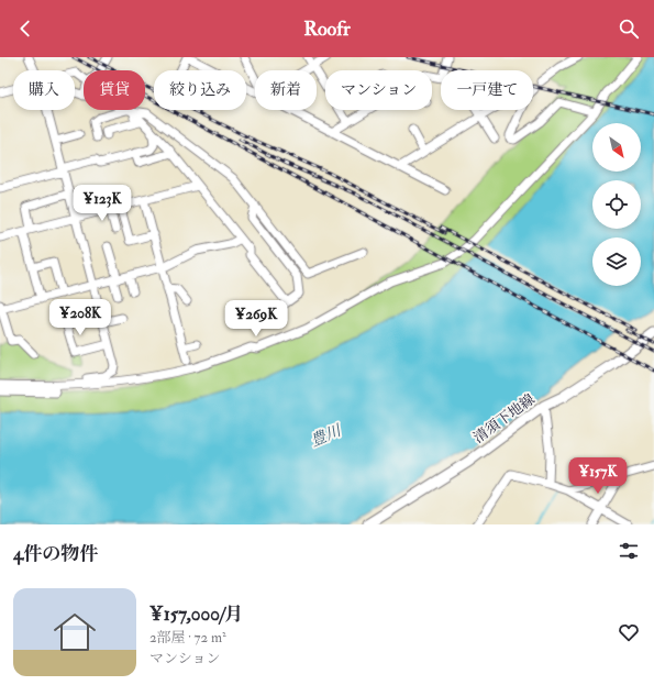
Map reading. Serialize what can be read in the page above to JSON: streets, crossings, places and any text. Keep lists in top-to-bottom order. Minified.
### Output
{"streets":{"main road":["清須下地線"]},"water":["豊川"],"north":"bottom right","page":{"header":"Roofr","chip":["購入","賃貸","絞り込み","新着","マンション","一戸建て"],"price":["¥123K","¥208K","¥269K","¥157K"],"heading":"4件の物件","list":[{"name":"¥157,000/月","note":"2部屋 · 72 m² · マンション"}]}}
